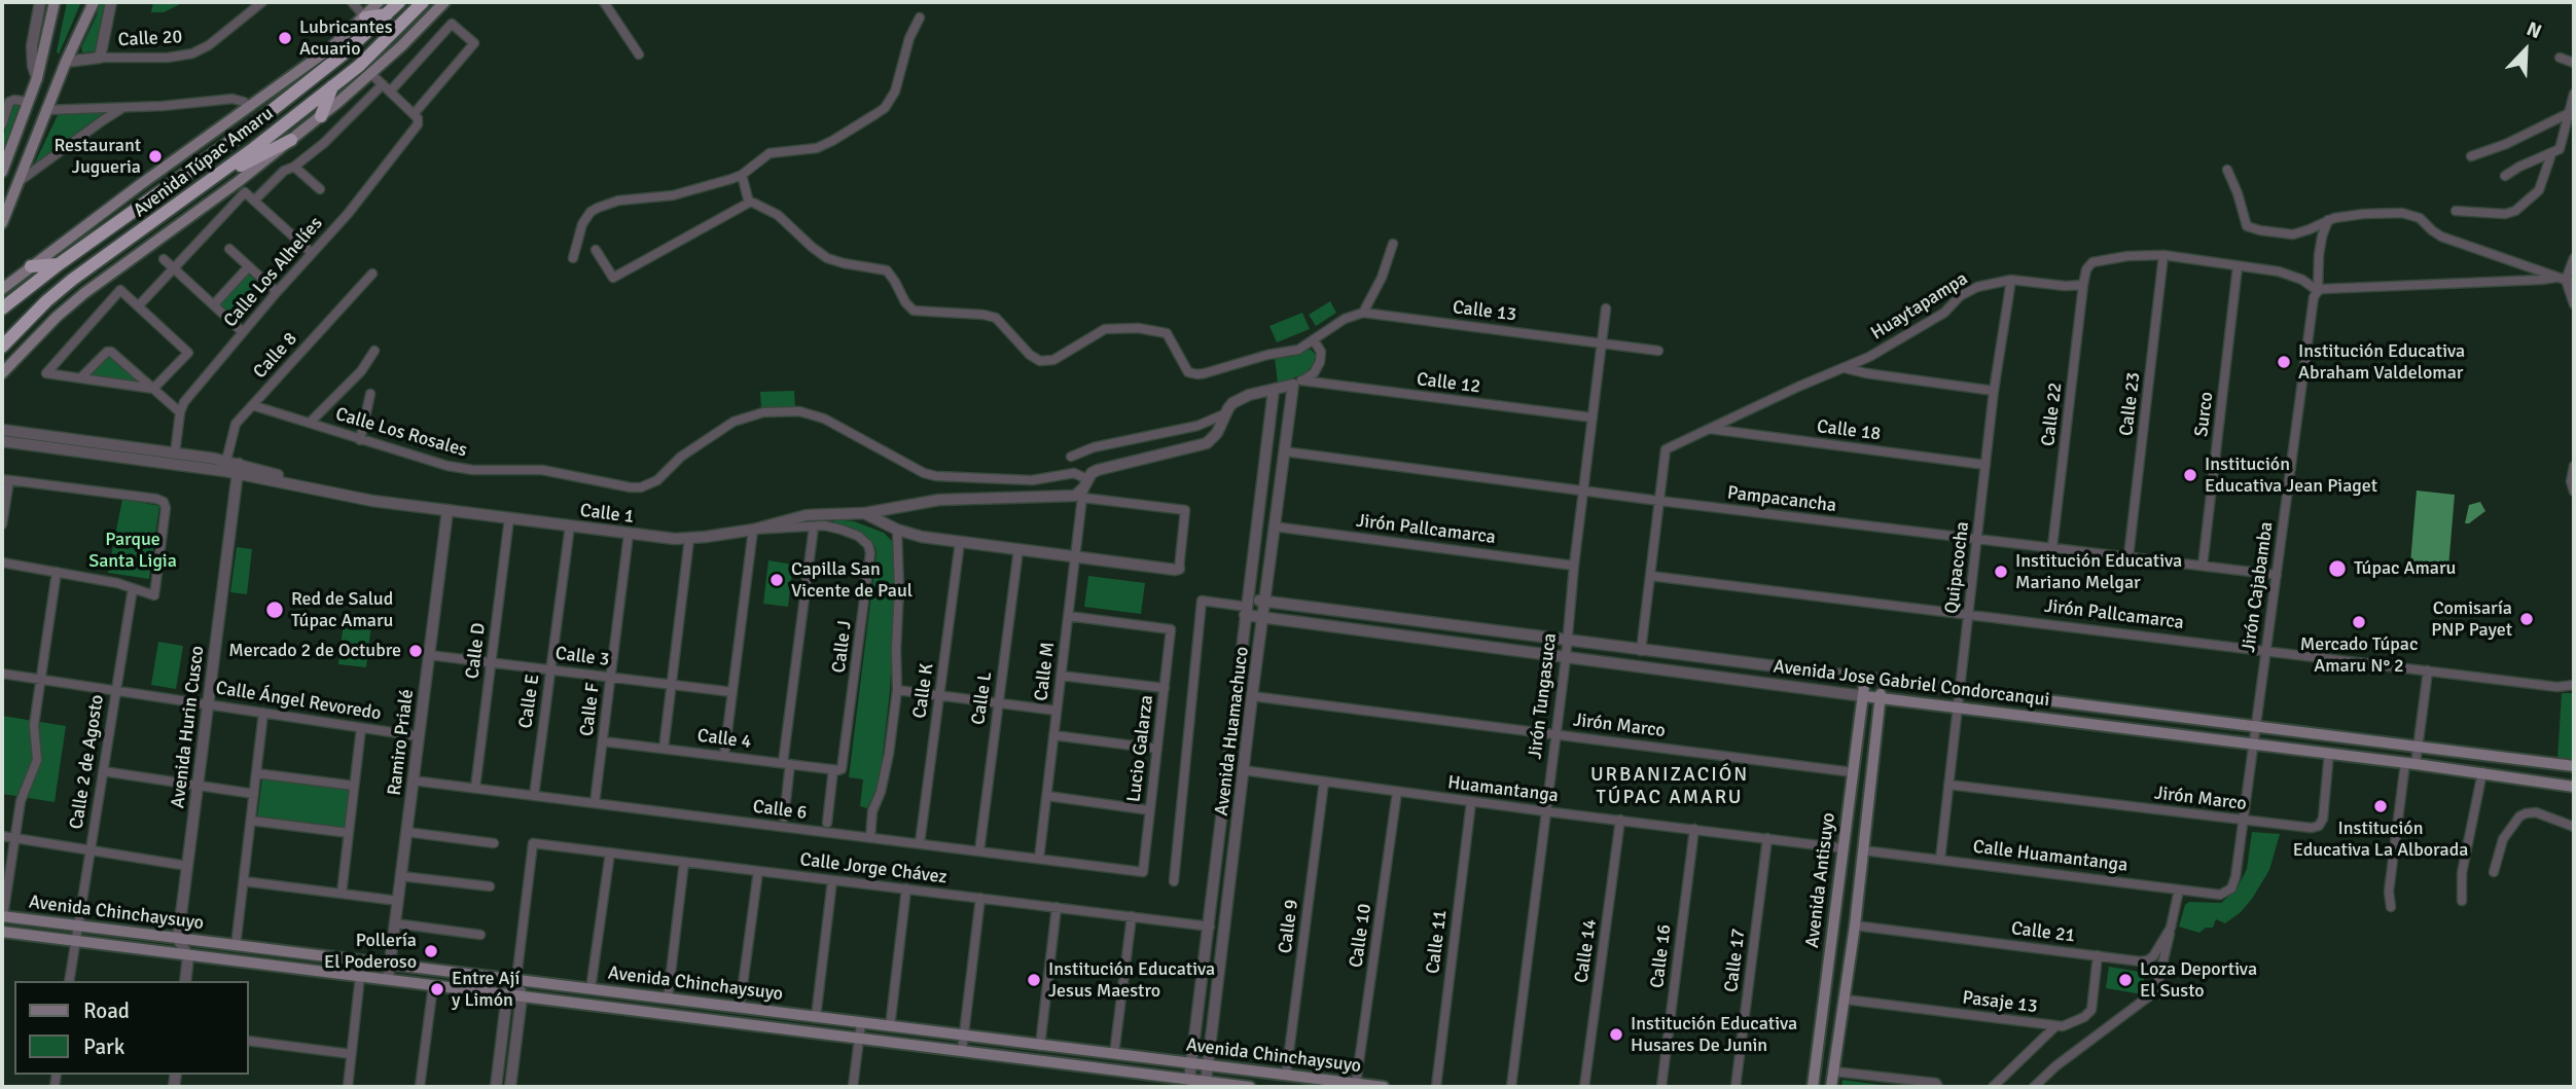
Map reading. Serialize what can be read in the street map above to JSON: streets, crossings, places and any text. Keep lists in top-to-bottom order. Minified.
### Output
{"streets":{"highway":["Avenida Túpac Amaru"],"main road":["Avenida Jose Gabriel Condorcanqui","Avenida Antisuyo","Avenida Chinchaysuyo"],"street":["Calle 20","Calle Los Alhelíes","Huaytapampa","Calle 13","Calle 8","Calle 12","Calle 23","Calle 22","Surco","Calle 18","Calle Los Rosales","Pampacancha","Calle 1","Jirón Pallcamarca","Quipacocha","Jirón Cajabamba","Calle J","Calle D","Calle 3","Calle M","Calle K","Jirón Tungasuca","Calle L","Calle Ángel Revoredo","Calle E","Calle F","Jirón Marco","Avenida Hurin Cusco","Avenida Huamachuco","Calle 4","Ramiro Prialé","Lucio Galarza","Calle 2 de Agosto","Huamantanga","Calle 6","Calle Huamantanga","Calle Jorge Chávez","Calle 9","Calle 21","Calle 10","Calle 11","Calle 14","Calle 16","Calle 17","Pasaje 13"]},"crossings":[["Calle Los Alhelíes","Calle 1"],["Huaytapampa","Calle 22"],["Huaytapampa","Calle 18"],["Huaytapampa","Pampacancha"],["Huaytapampa","Quipacocha"],["Calle 13","Jirón Tungasuca"],["Calle 8","Calle Los Rosales"],["Calle 8","Calle 1"],["Calle 12","Calle 1"],["Calle 12","Jirón Tungasuca"],["Calle 12","Avenida Huamachuco"],["Calle 23","Pampacancha"],["Calle 22","Pampacancha"],["Surco","Pampacancha"],["Calle 18","Quipacocha"],["Calle Los Rosales","Calle 1"],["Calle Los Rosales","Calle M"],["Pampacancha","Quipacocha"],["Pampacancha","Jirón Cajabamba"],["Pampacancha","Jirón Tungasuca"],["Pampacancha","Avenida Huamachuco"],["Calle 1","Calle D"],["Calle 1","Calle M"],["Calle 1","Calle K"],["Calle 1","Calle L"],["Calle 1","Calle E"],["Calle 1","Calle F"],["Calle 1","Avenida Hurin Cusco"],["Calle 1","Avenida Huamachuco"],["Calle 1","Ramiro Prialé"],["Jirón Pallcamarca","Quipacocha"],["Jirón Pallcamarca","Jirón Cajabamba"],["Jirón Pallcamarca","Jirón Tungasuca"],["Jirón Pallcamarca","Avenida Huamachuco"],["Quipacocha","Avenida Jose Gabriel Condorcanqui"],["Quipacocha","Jirón Marco"],["Quipacocha","Calle Huamantanga"],["Jirón Cajabamba","Avenida Jose Gabriel Condorcanqui"],["Jirón Cajabamba","Jirón Marco"],["Jirón Cajabamba","Calle Huamantanga"],["Calle J","Calle 4"],["Calle D","Calle 3"],["Calle D","Calle 6"],["Calle 3","Calle E"],["Calle 3","Calle F"],["Calle 3","Ramiro Prialé"],["Calle M","Lucio Galarza"],["Calle M","Calle 6"],["Avenida Jose Gabriel Condorcanqui","Jirón Tungasuca"],["Avenida Jose Gabriel Condorcanqui","Jirón Marco"],["Avenida Jose Gabriel Condorcanqui","Avenida Huamachuco"],["Avenida Jose Gabriel Condorcanqui","Avenida Antisuyo"],["Calle K","Calle 6"],["Jirón Tungasuca","Jirón Marco"],["Jirón Tungasuca","Huamantanga"],["Calle L","Calle 6"],["Calle Ángel Revoredo","Avenida Hurin Cusco"],["Calle Ángel Revoredo","Ramiro Prialé"],["Calle Ángel Revoredo","Calle 2 de Agosto"],["Calle E","Calle 6"],["Calle F","Calle 4"],["Calle F","Calle 6"],["Jirón Marco","Avenida Huamachuco"],["Jirón Marco","Avenida Antisuyo"],["Avenida Hurin Cusco","Avenida Chinchaysuyo"],["Avenida Huamachuco","Huamantanga"],["Avenida Huamachuco","Calle Jorge Chávez"],["Avenida Huamachuco","Avenida Chinchaysuyo"],["Ramiro Prialé","Calle 6"],["Ramiro Prialé","Avenida Chinchaysuyo"],["Lucio Galarza","Calle 6"],["Calle 2 de Agosto","Avenida Chinchaysuyo"],["Huamantanga","Avenida Antisuyo"],["Huamantanga","Calle 9"],["Huamantanga","Calle 10"],["Huamantanga","Calle 11"],["Huamantanga","Calle 14"],["Huamantanga","Calle 16"],["Huamantanga","Calle 17"],["Calle Huamantanga","Avenida Antisuyo"],["Calle Huamantanga","Calle 21"],["Calle Jorge Chávez","Avenida Chinchaysuyo"],["Avenida Antisuyo","Calle 21"],["Avenida Antisuyo","Pasaje 13"],["Avenida Chinchaysuyo","Calle 9"],["Avenida Chinchaysuyo","Calle 10"],["Calle 21","Pasaje 13"]],"districts":["URBANIZACIÓN TÚPAC AMARU"],"parks":["Parque Santa Ligia"],"places":["Lubricantes Acuario","Restaurant Jugueria","Institución Educativa Abraham Valdelomar","Institución Educativa Jean Piaget","Túpac Amaru","Institución Educativa Mariano Melgar","Capilla San Vicente de Paul","Red de Salud Túpac Amaru","Comisaría PNP Payet","Mercado Túpac Amaru N° 2","Mercado 2 de Octubre","Institución Educativa La Alborada","Pollería El Poderoso","Institución Educativa Jesus Maestro","Loza Deportiva El Susto","Entre Ají y Limón","Institución Educativa Husares De Junin"],"legend":["Road","Park"],"north":"top right"}
